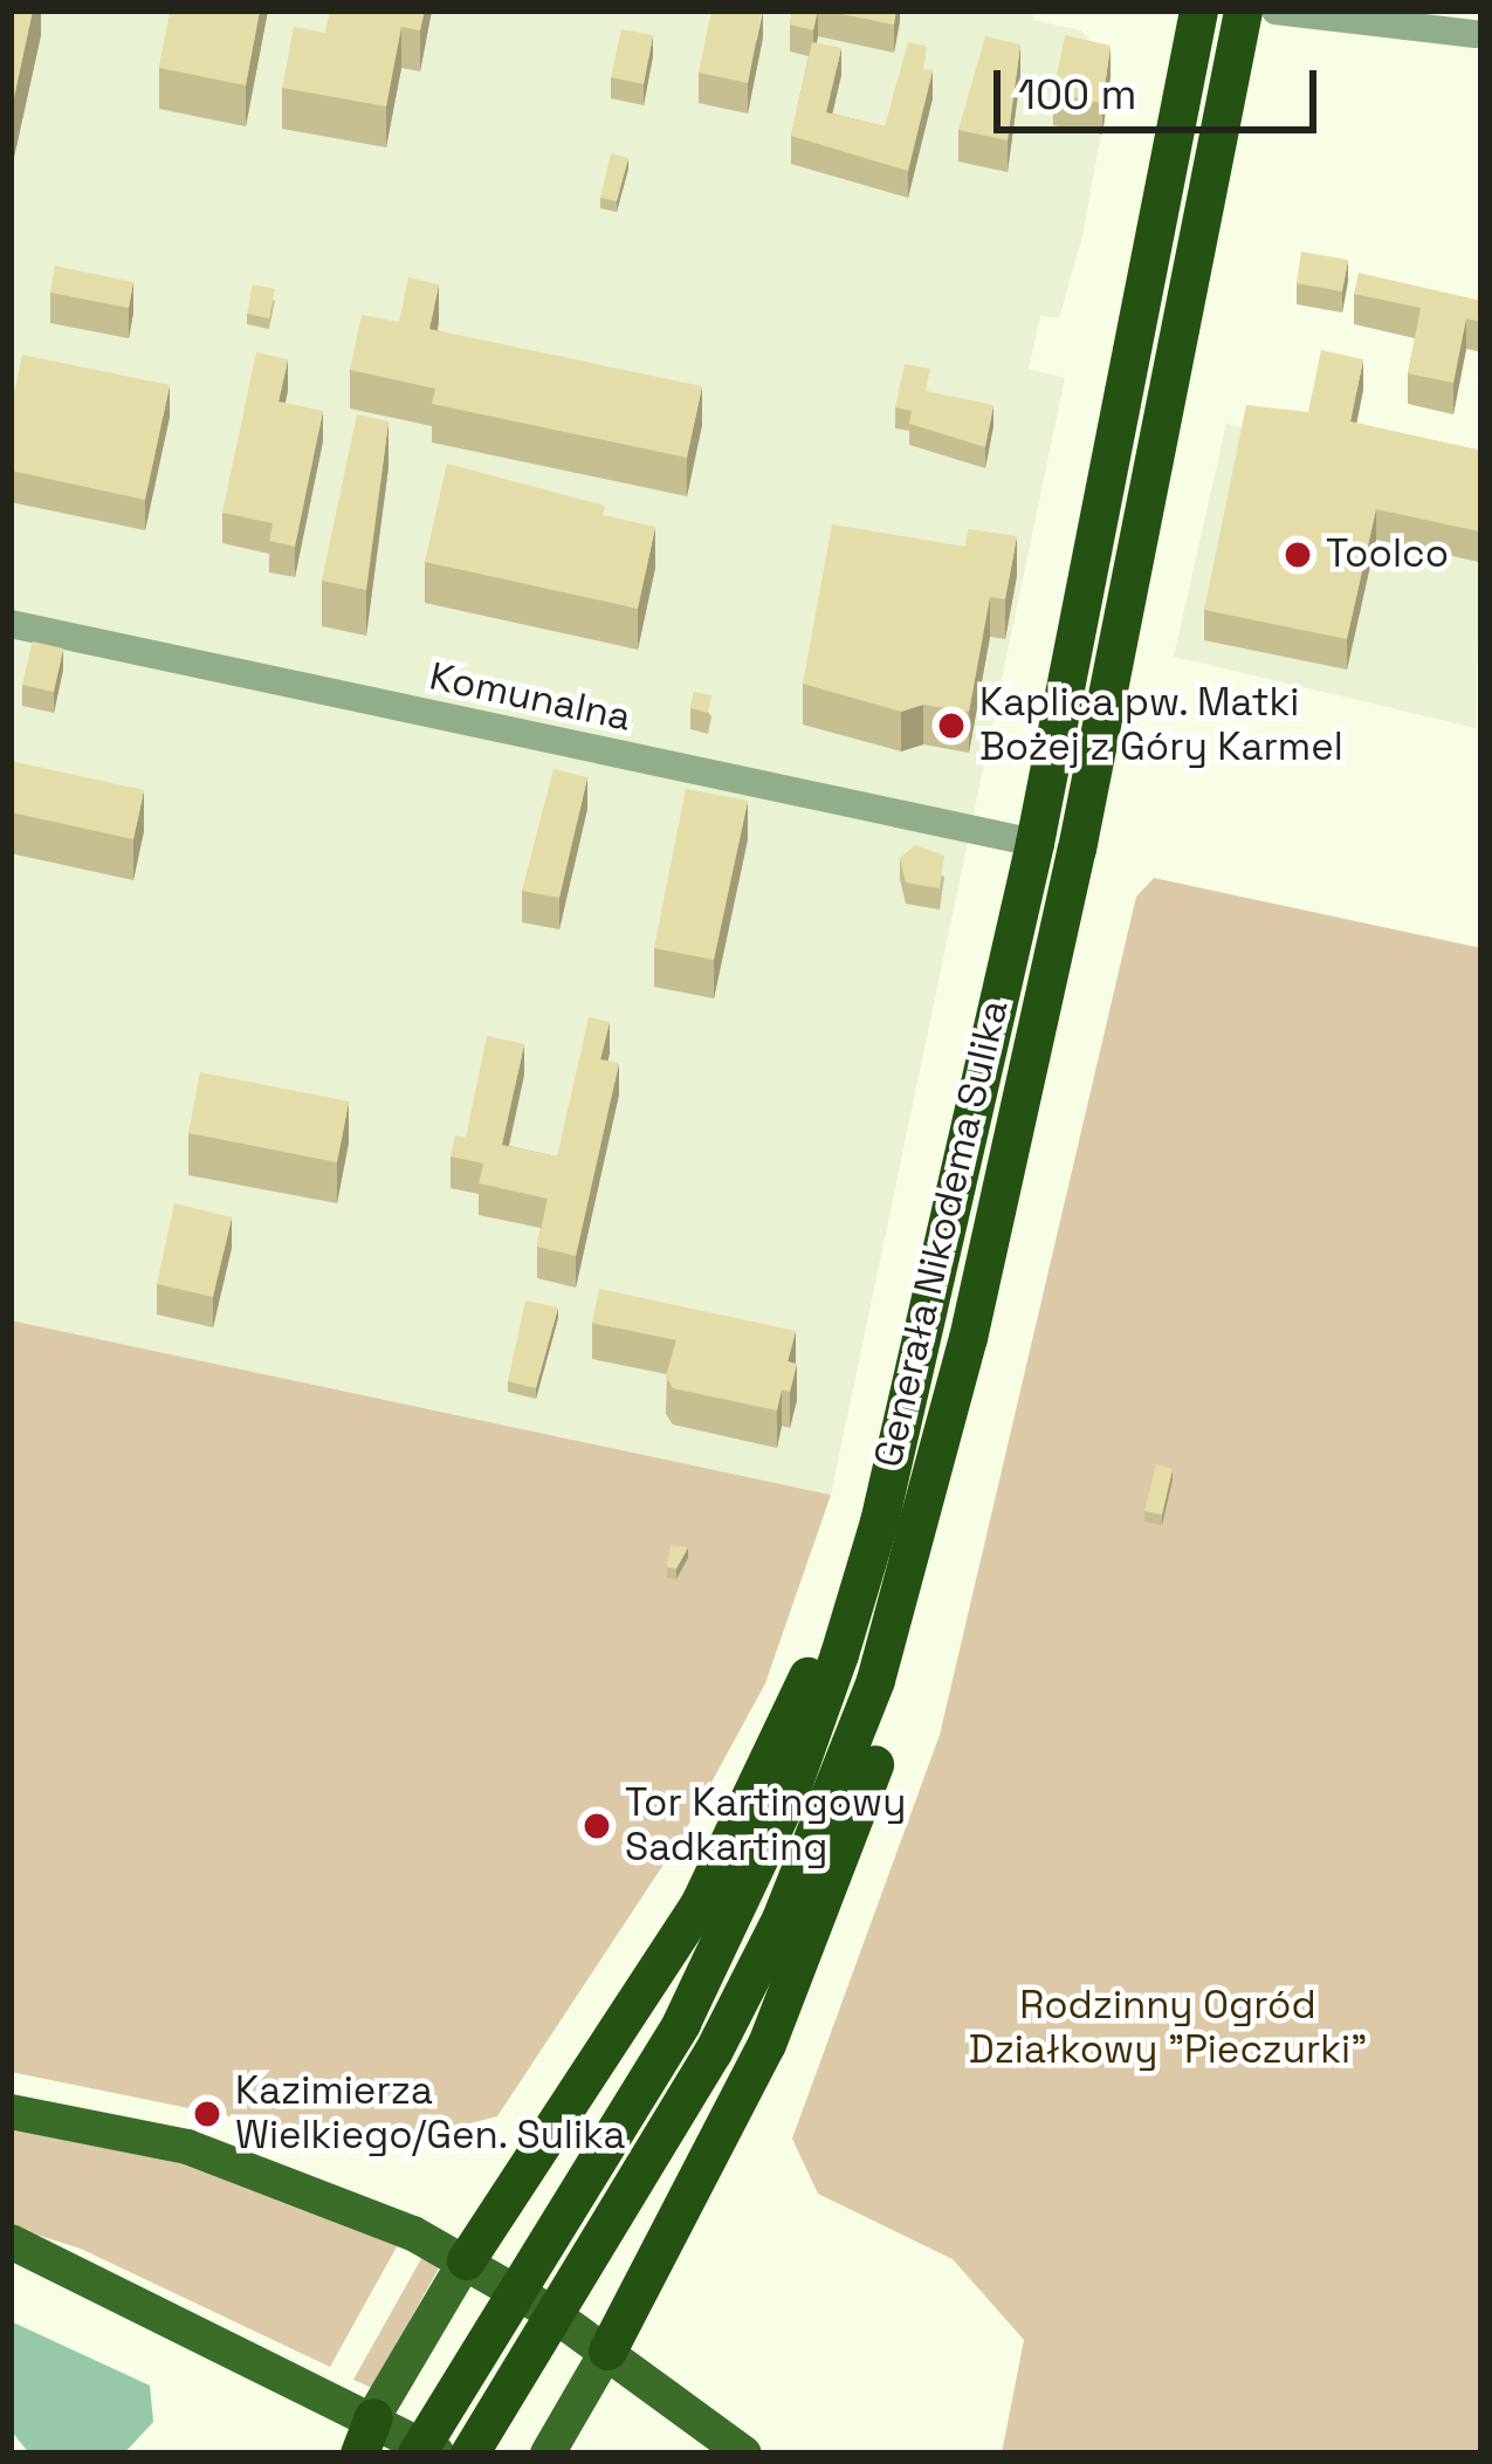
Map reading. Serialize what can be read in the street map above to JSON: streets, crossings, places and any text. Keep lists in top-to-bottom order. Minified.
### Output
{"streets":{"highway":["Generała Nikodema Sulika"],"street":["Komunalna"]},"crossings":[["Komunalna","Generała Nikodema Sulika"]],"parks":["Rodzinny Ogród Działkowy \"Pieczurki\""],"places":["Toolco","Kaplica pw. Matki Bożej z Góry Karmel","Tor Kartingowy Sadkarting","Kazimierza Wielkiego/Gen. Sulika"],"scale_bar":"100 m"}
